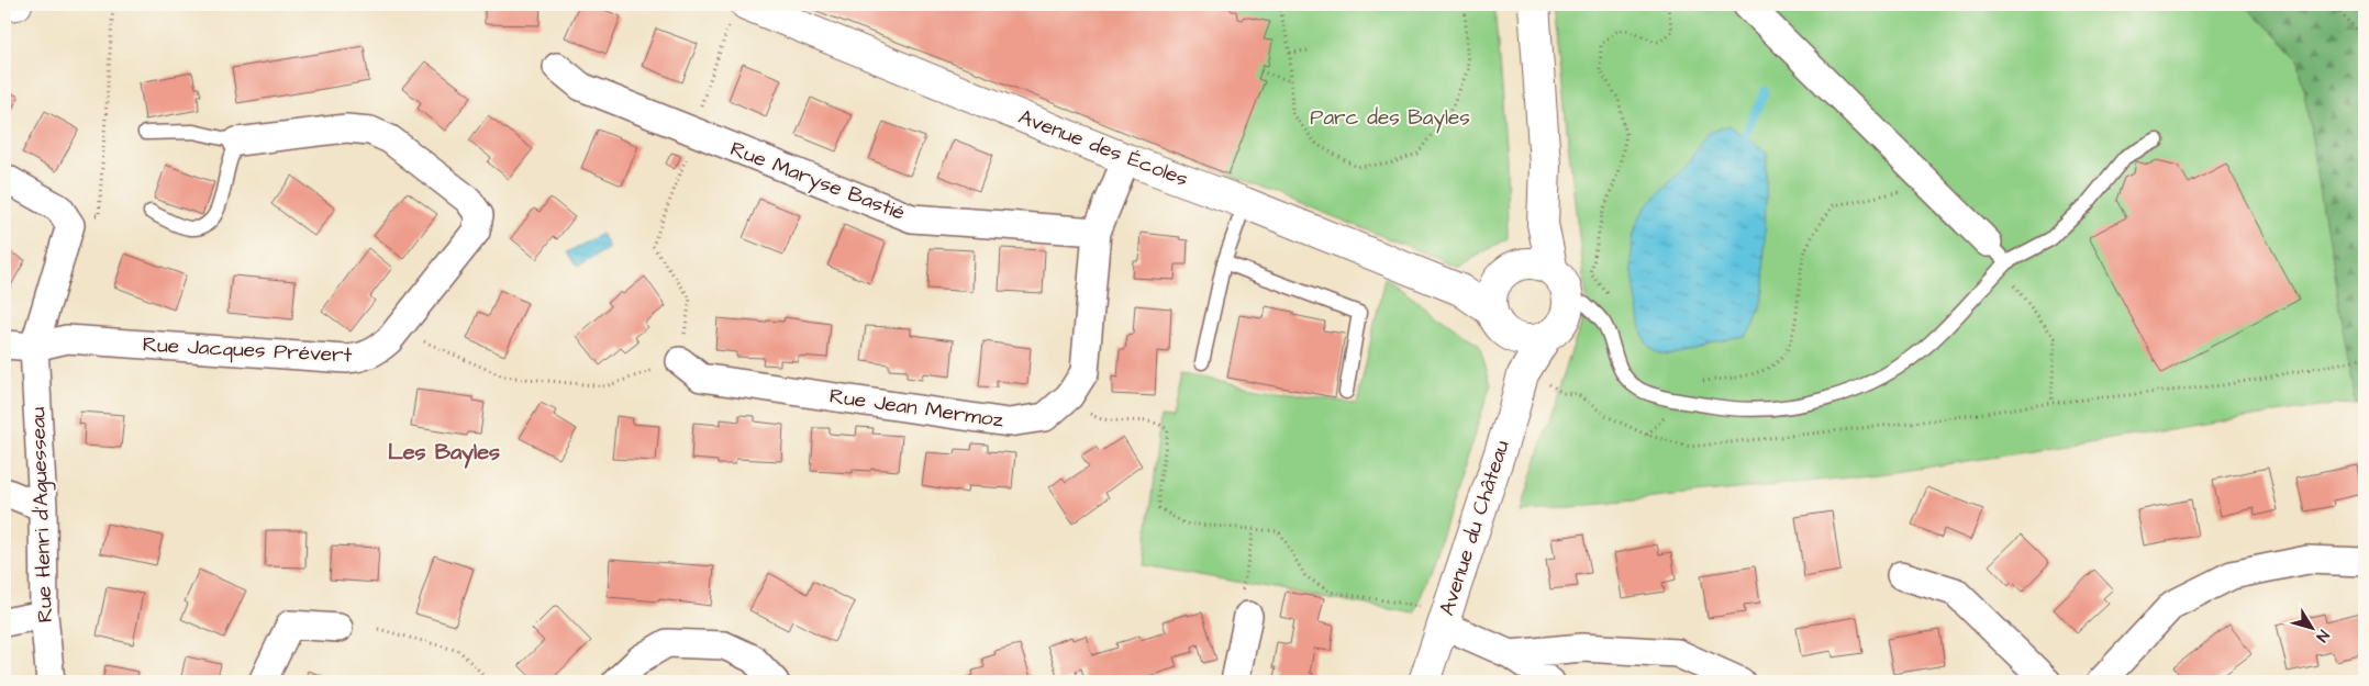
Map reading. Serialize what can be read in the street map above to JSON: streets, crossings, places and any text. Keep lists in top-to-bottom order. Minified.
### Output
{"streets":{"main road":["Avenue des Écoles","Avenue du Château"],"street":["Rue Maryse Bastié","Rue Jacques Prévert","Rue Jean Mermoz","Rue Henri d'Aguesseau"]},"crossings":[["Avenue des Écoles","Rue Jean Mermoz"],["Avenue des Écoles","Avenue du Château"],["Rue Maryse Bastié","Rue Jean Mermoz"],["Rue Jacques Prévert","Rue Henri d'Aguesseau"]],"districts":["Les Bayles"],"parks":["Parc des Bayles"],"north":"bottom right"}
